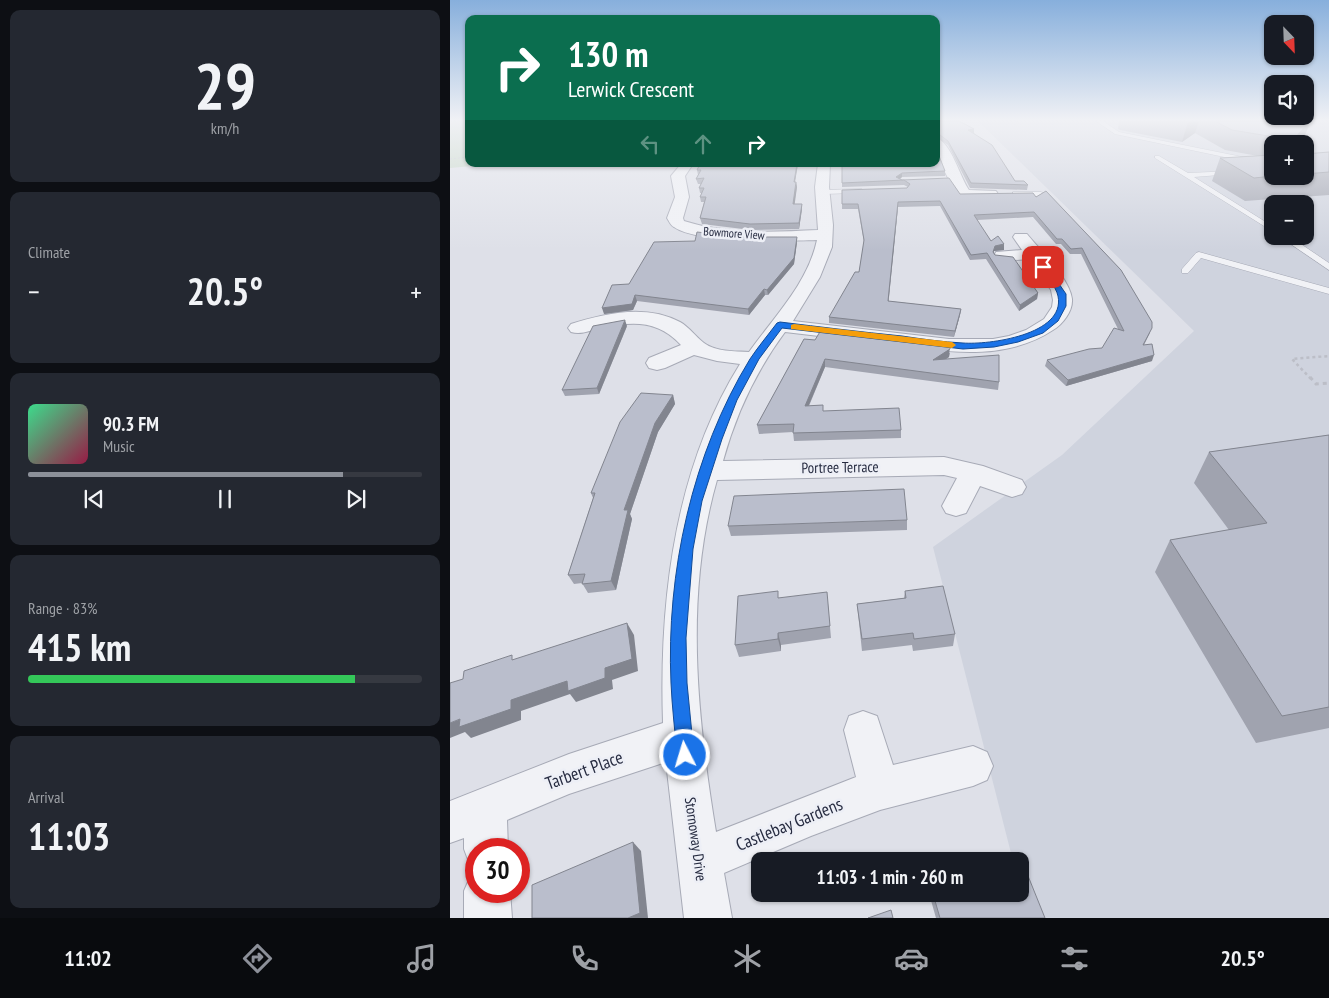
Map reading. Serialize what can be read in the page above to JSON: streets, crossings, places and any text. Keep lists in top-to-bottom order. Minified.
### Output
{"streets":{"street":["Bowmore View","Portree Terrace","Tarbert Place","Castlebay Gardens","Stornoway Drive"]},"crossings":[["Bowmore View","Stornoway Drive"],["Portree Terrace","Stornoway Drive"],["Tarbert Place","Stornoway Drive"],["Castlebay Gardens","Stornoway Drive"]],"north":"bottom right","page":{"tile":[["29","km/h"],"Climate",["Range · 83%","415 km"],["Arrival","11:03"]],"map_buttons":["+","−"],"turn":["130 m","Lerwick Crescent"],"heat":["−","20.5°","+"],"song":["90.3 FM","Music"],"limit":"30","trip":"11:03 · 1 min · 260 m","tabs":["11:02","20.5°"]}}
